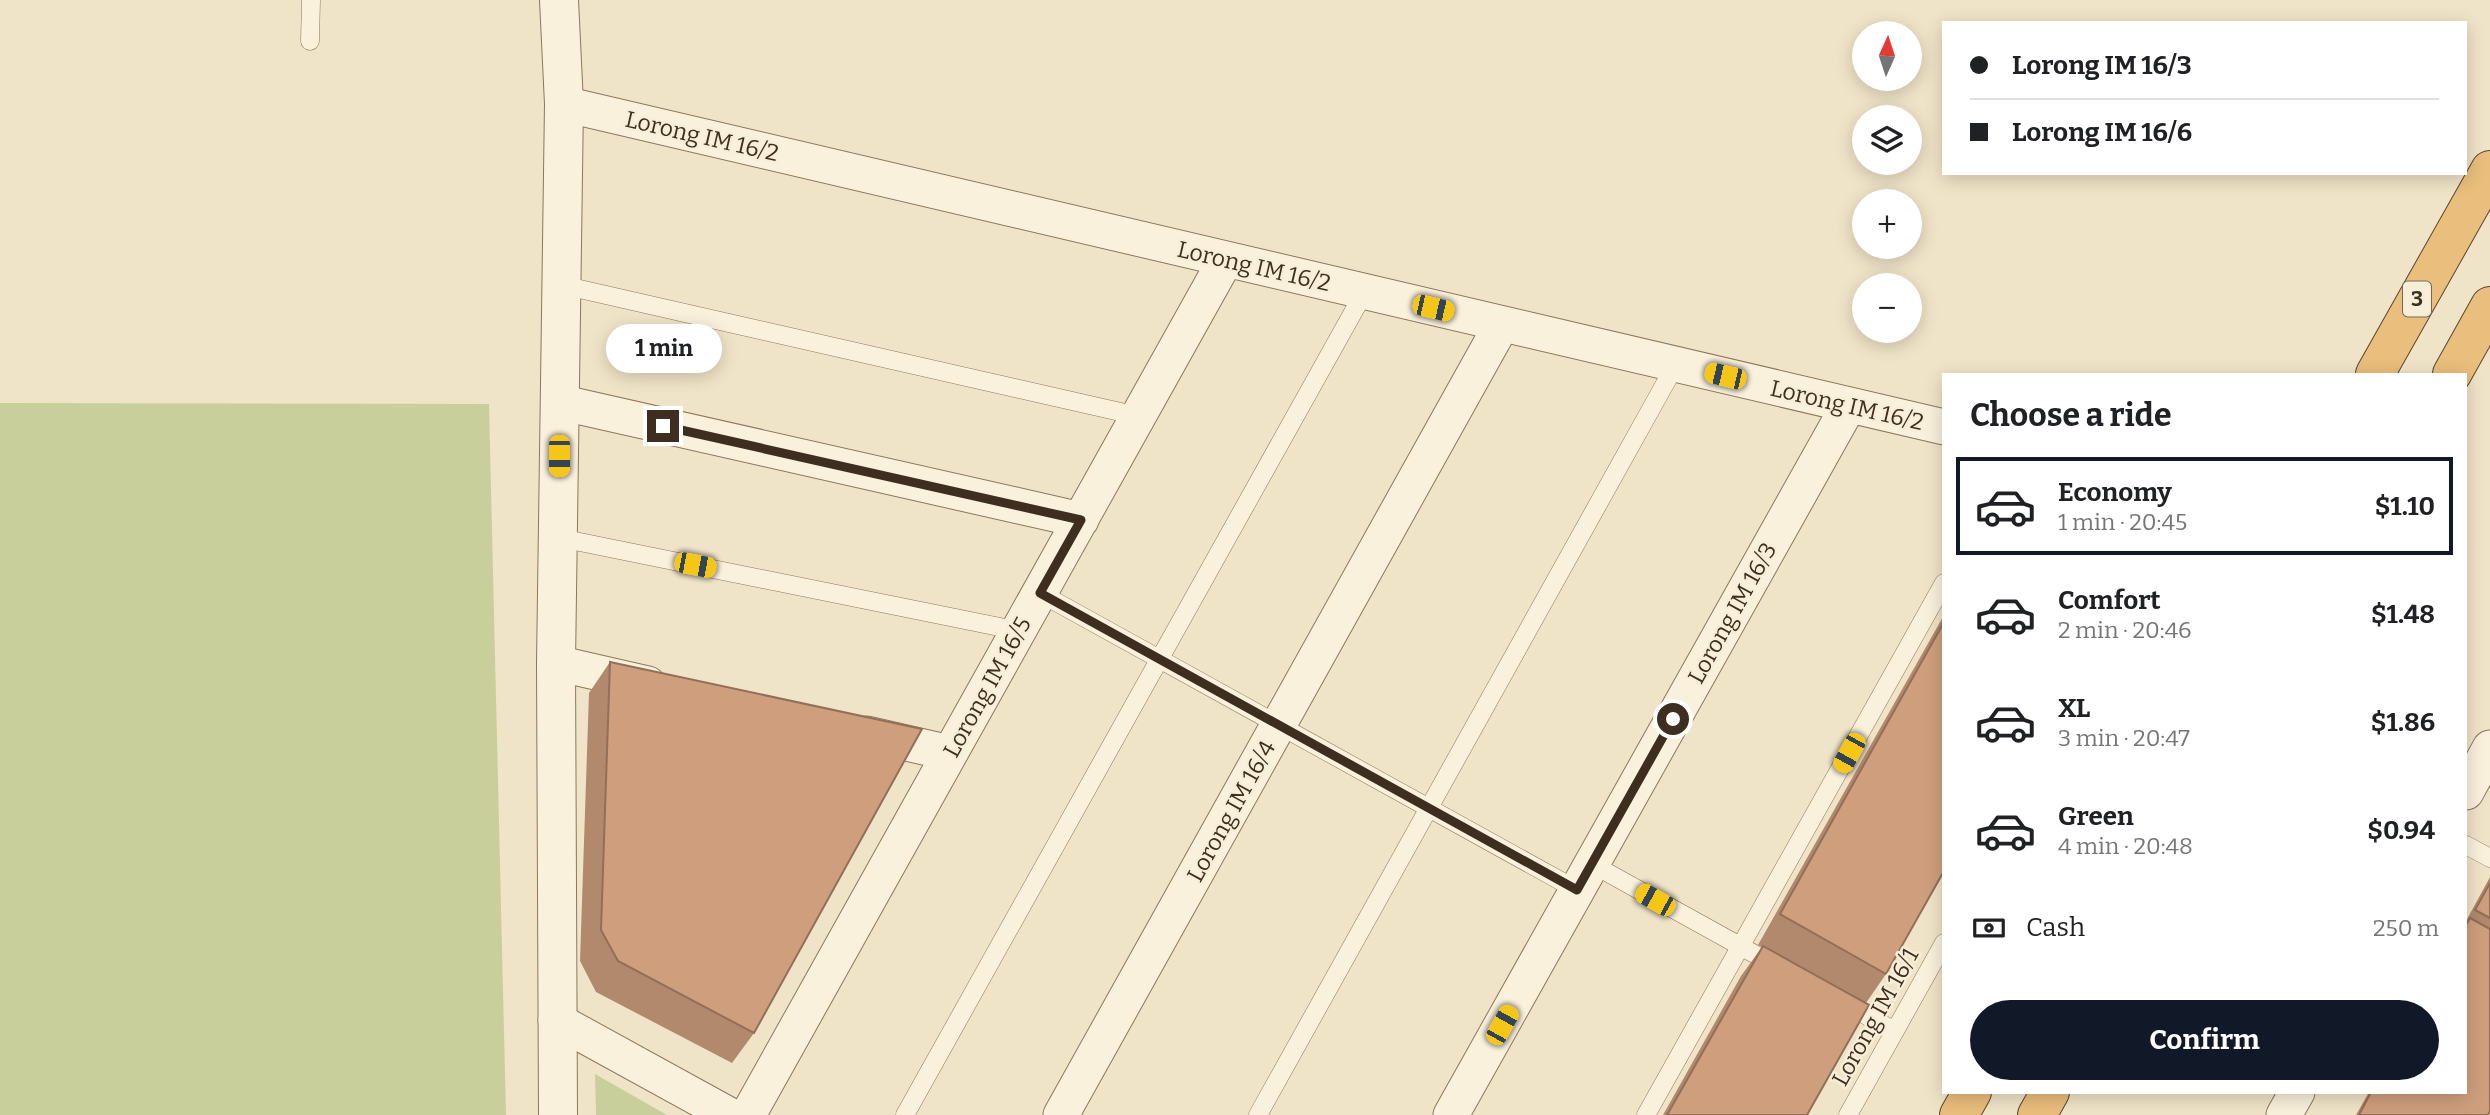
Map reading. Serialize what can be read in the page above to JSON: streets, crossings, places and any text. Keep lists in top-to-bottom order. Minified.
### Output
{"streets":{"highway":["3"],"street":["Lorong IM 16/2","Lorong IM 16/3","Lorong IM 16/5","Lorong IM 16/4"],"lane":["Lorong IM 16/1"]},"crossings":[["Lorong IM 16/2","Lorong IM 16/3"],["Lorong IM 16/2","Lorong IM 16/5"],["Lorong IM 16/2","Lorong IM 16/4"]],"north":"top","page":{"map_buttons":["+","−"],"banner":["Lorong IM 16/3","Lorong IM 16/6"],"bubble":"1 min","heading":"Choose a ride","list":[{"name":"Economy","note":"1 min · 20:45","value":"$1.10"},{"name":"Comfort","note":"2 min · 20:46","value":"$1.48"},{"name":"XL","note":"3 min · 20:47","value":"$1.86"},{"name":"Green","note":"4 min · 20:48","value":"$0.94"}],"pay":["Cash","250 m"],"buttons":"Confirm"}}
